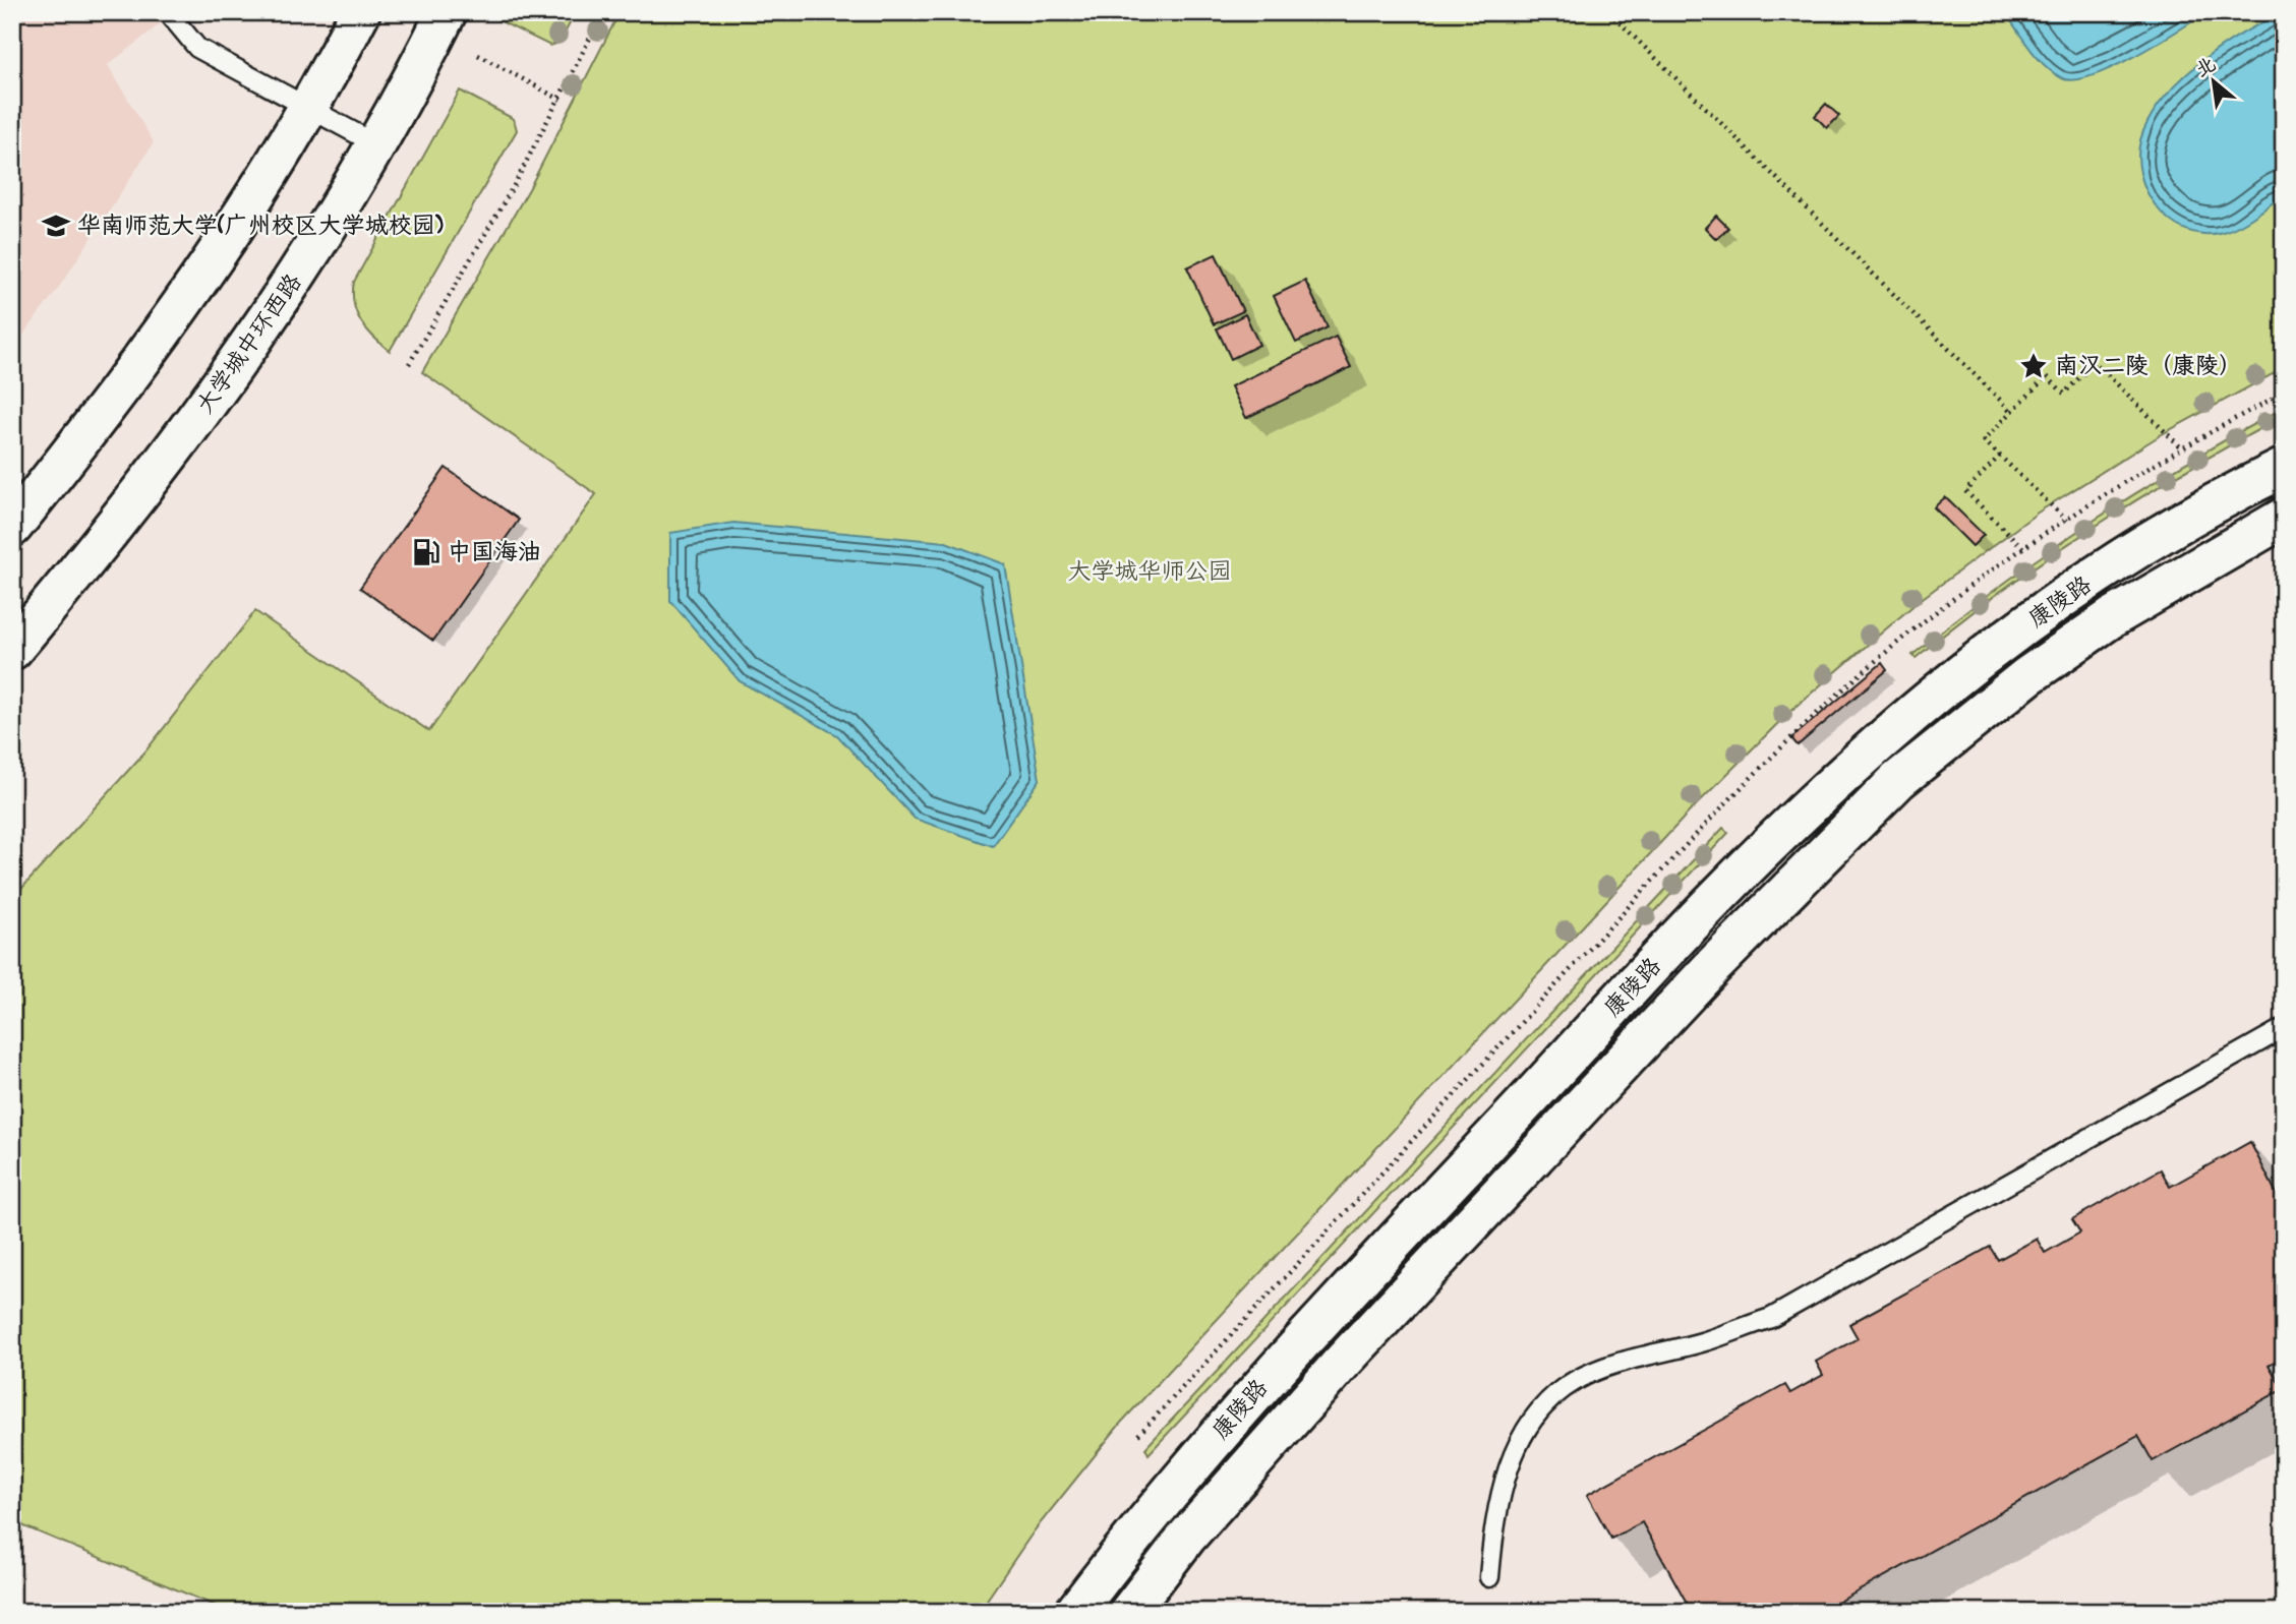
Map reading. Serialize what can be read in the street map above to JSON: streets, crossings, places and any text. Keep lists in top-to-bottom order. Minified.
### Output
{"streets":{"street":["大学城中环西路","康陵路"]},"parks":["大学城华师公园"],"places":{"school or university":["华南师范大学(广州校区大学城校园)"],"place":["南汉二陵（康陵）"],"fuel station":["中国海油"]},"north":"top left"}
